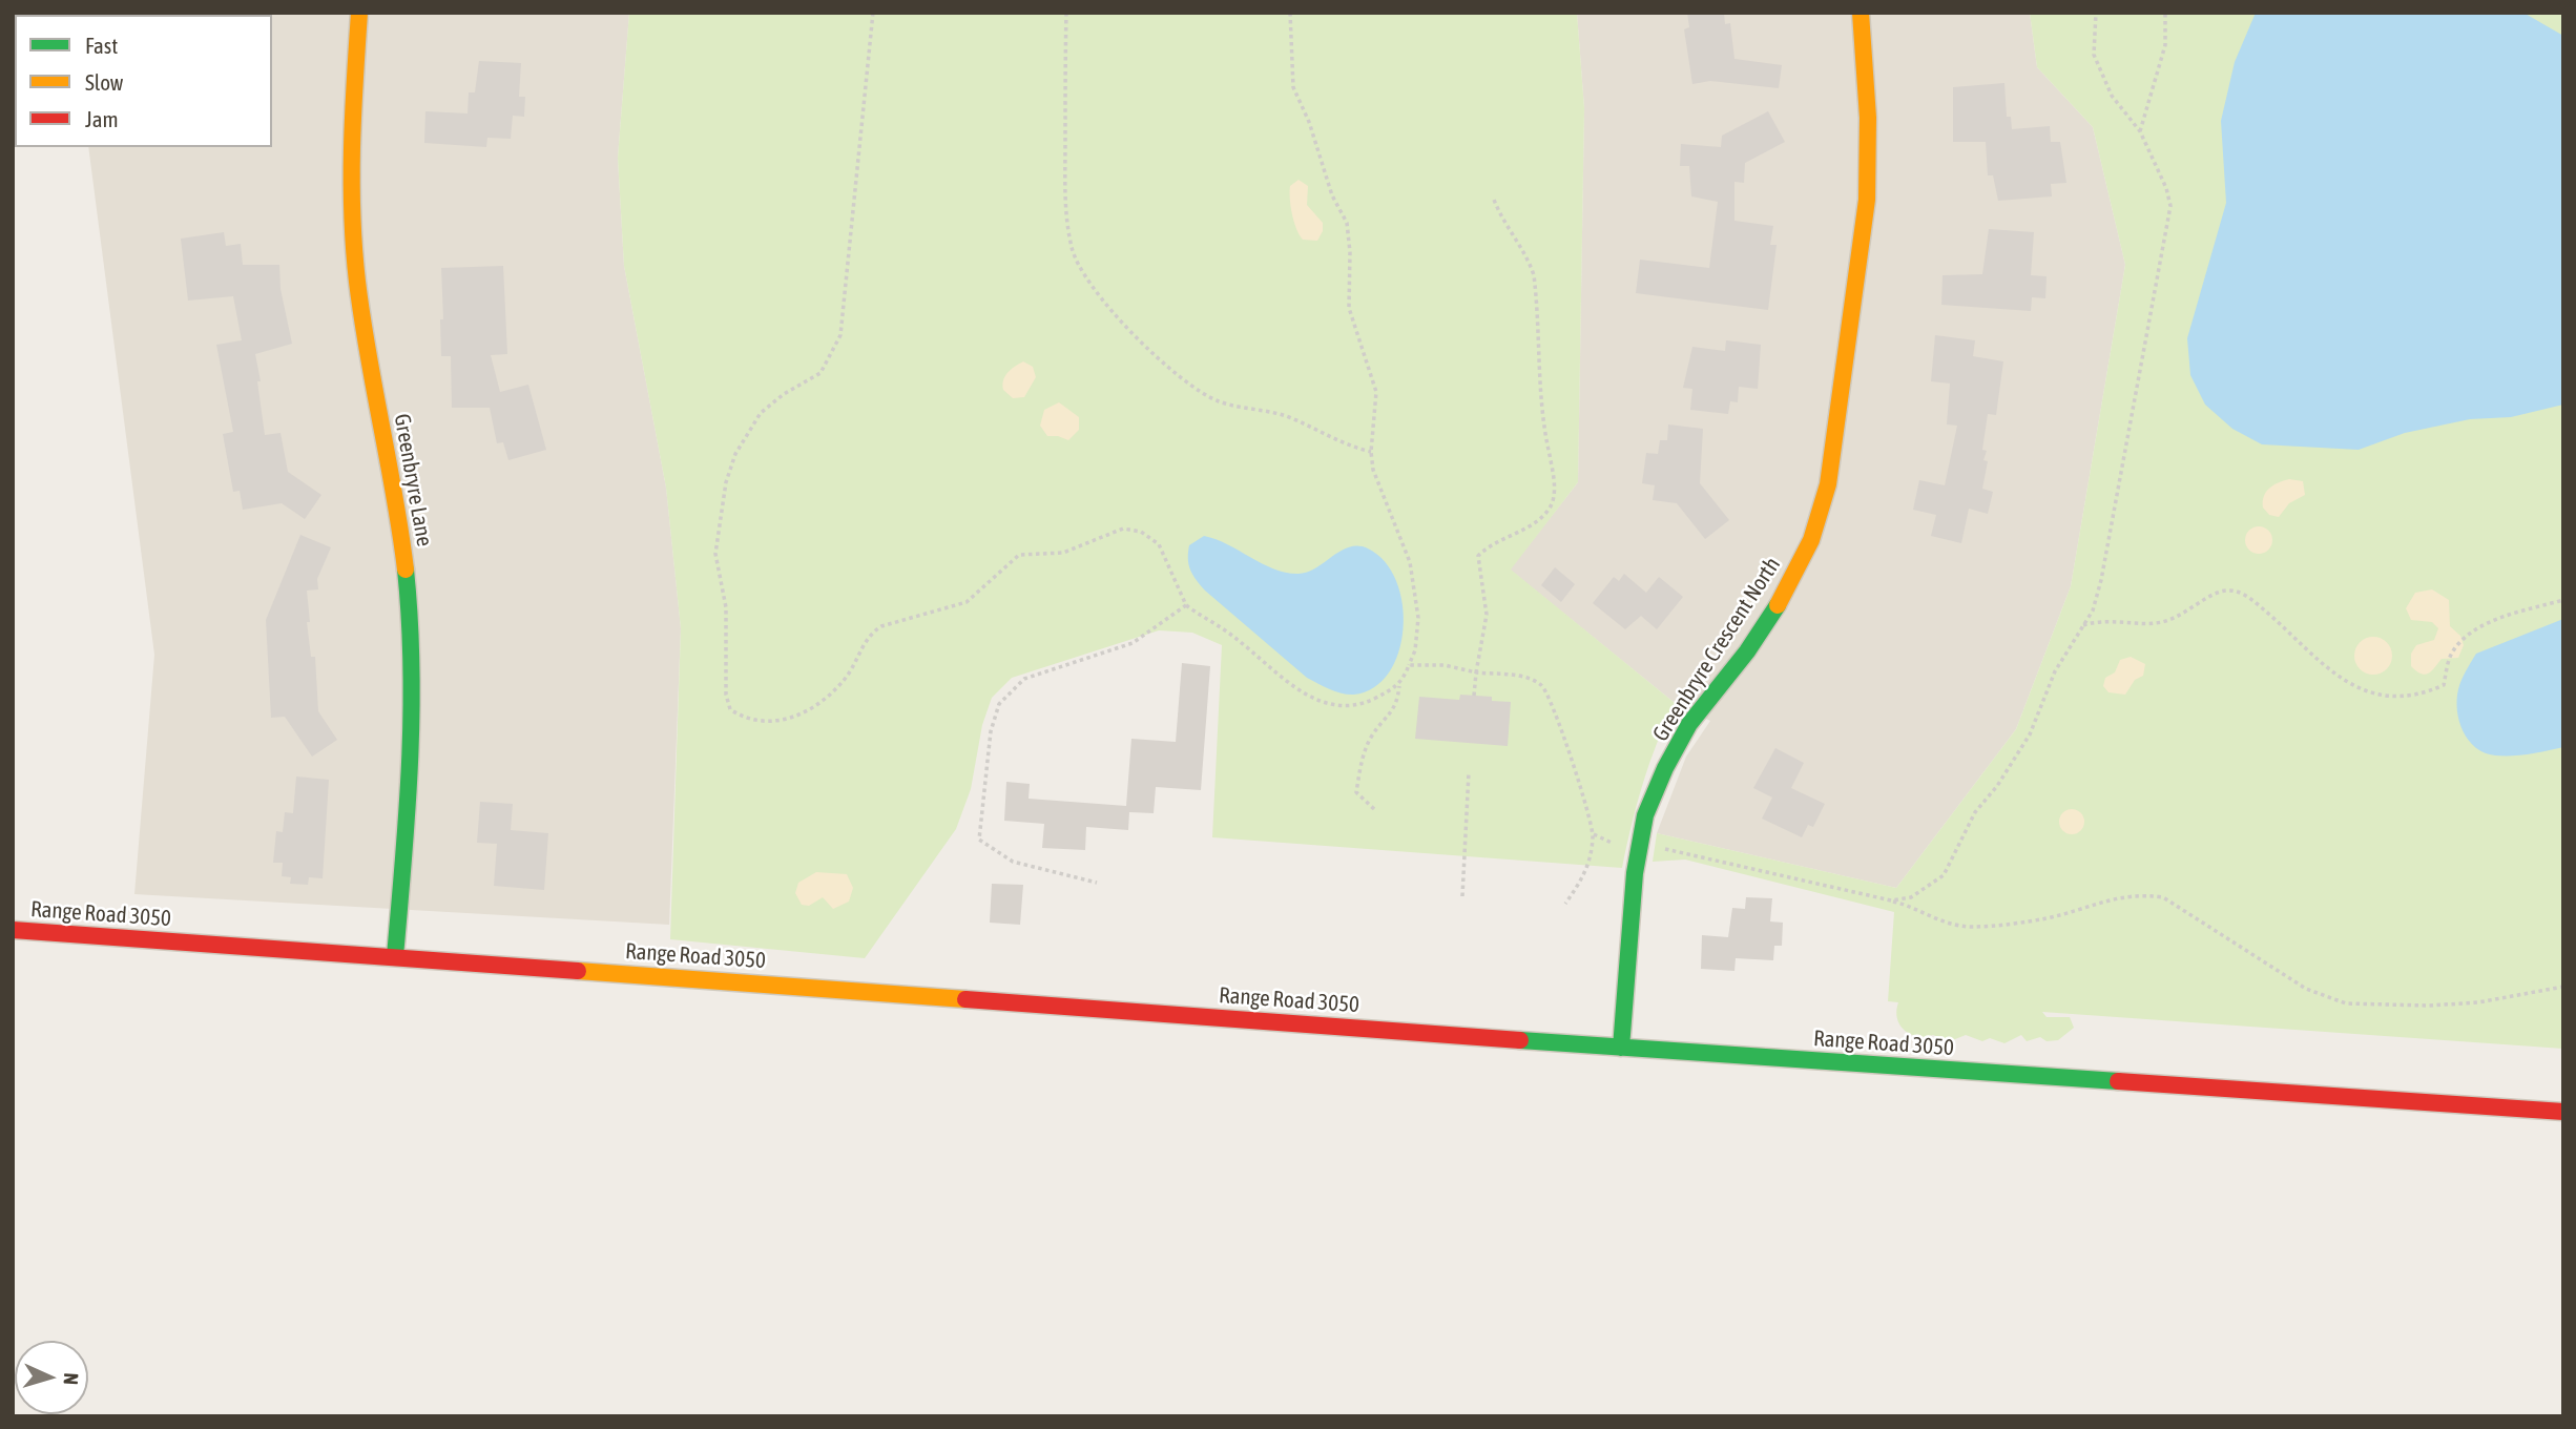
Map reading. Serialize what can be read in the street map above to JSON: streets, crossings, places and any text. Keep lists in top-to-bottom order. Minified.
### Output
{"streets":{"street":["Greenbryre Lane","Greenbryre Crescent North","Range Road 3050"]},"crossings":[["Greenbryre Lane","Range Road 3050"],["Greenbryre Crescent North","Range Road 3050"]],"legend":["Fast","Slow","Jam"],"north":"right"}
